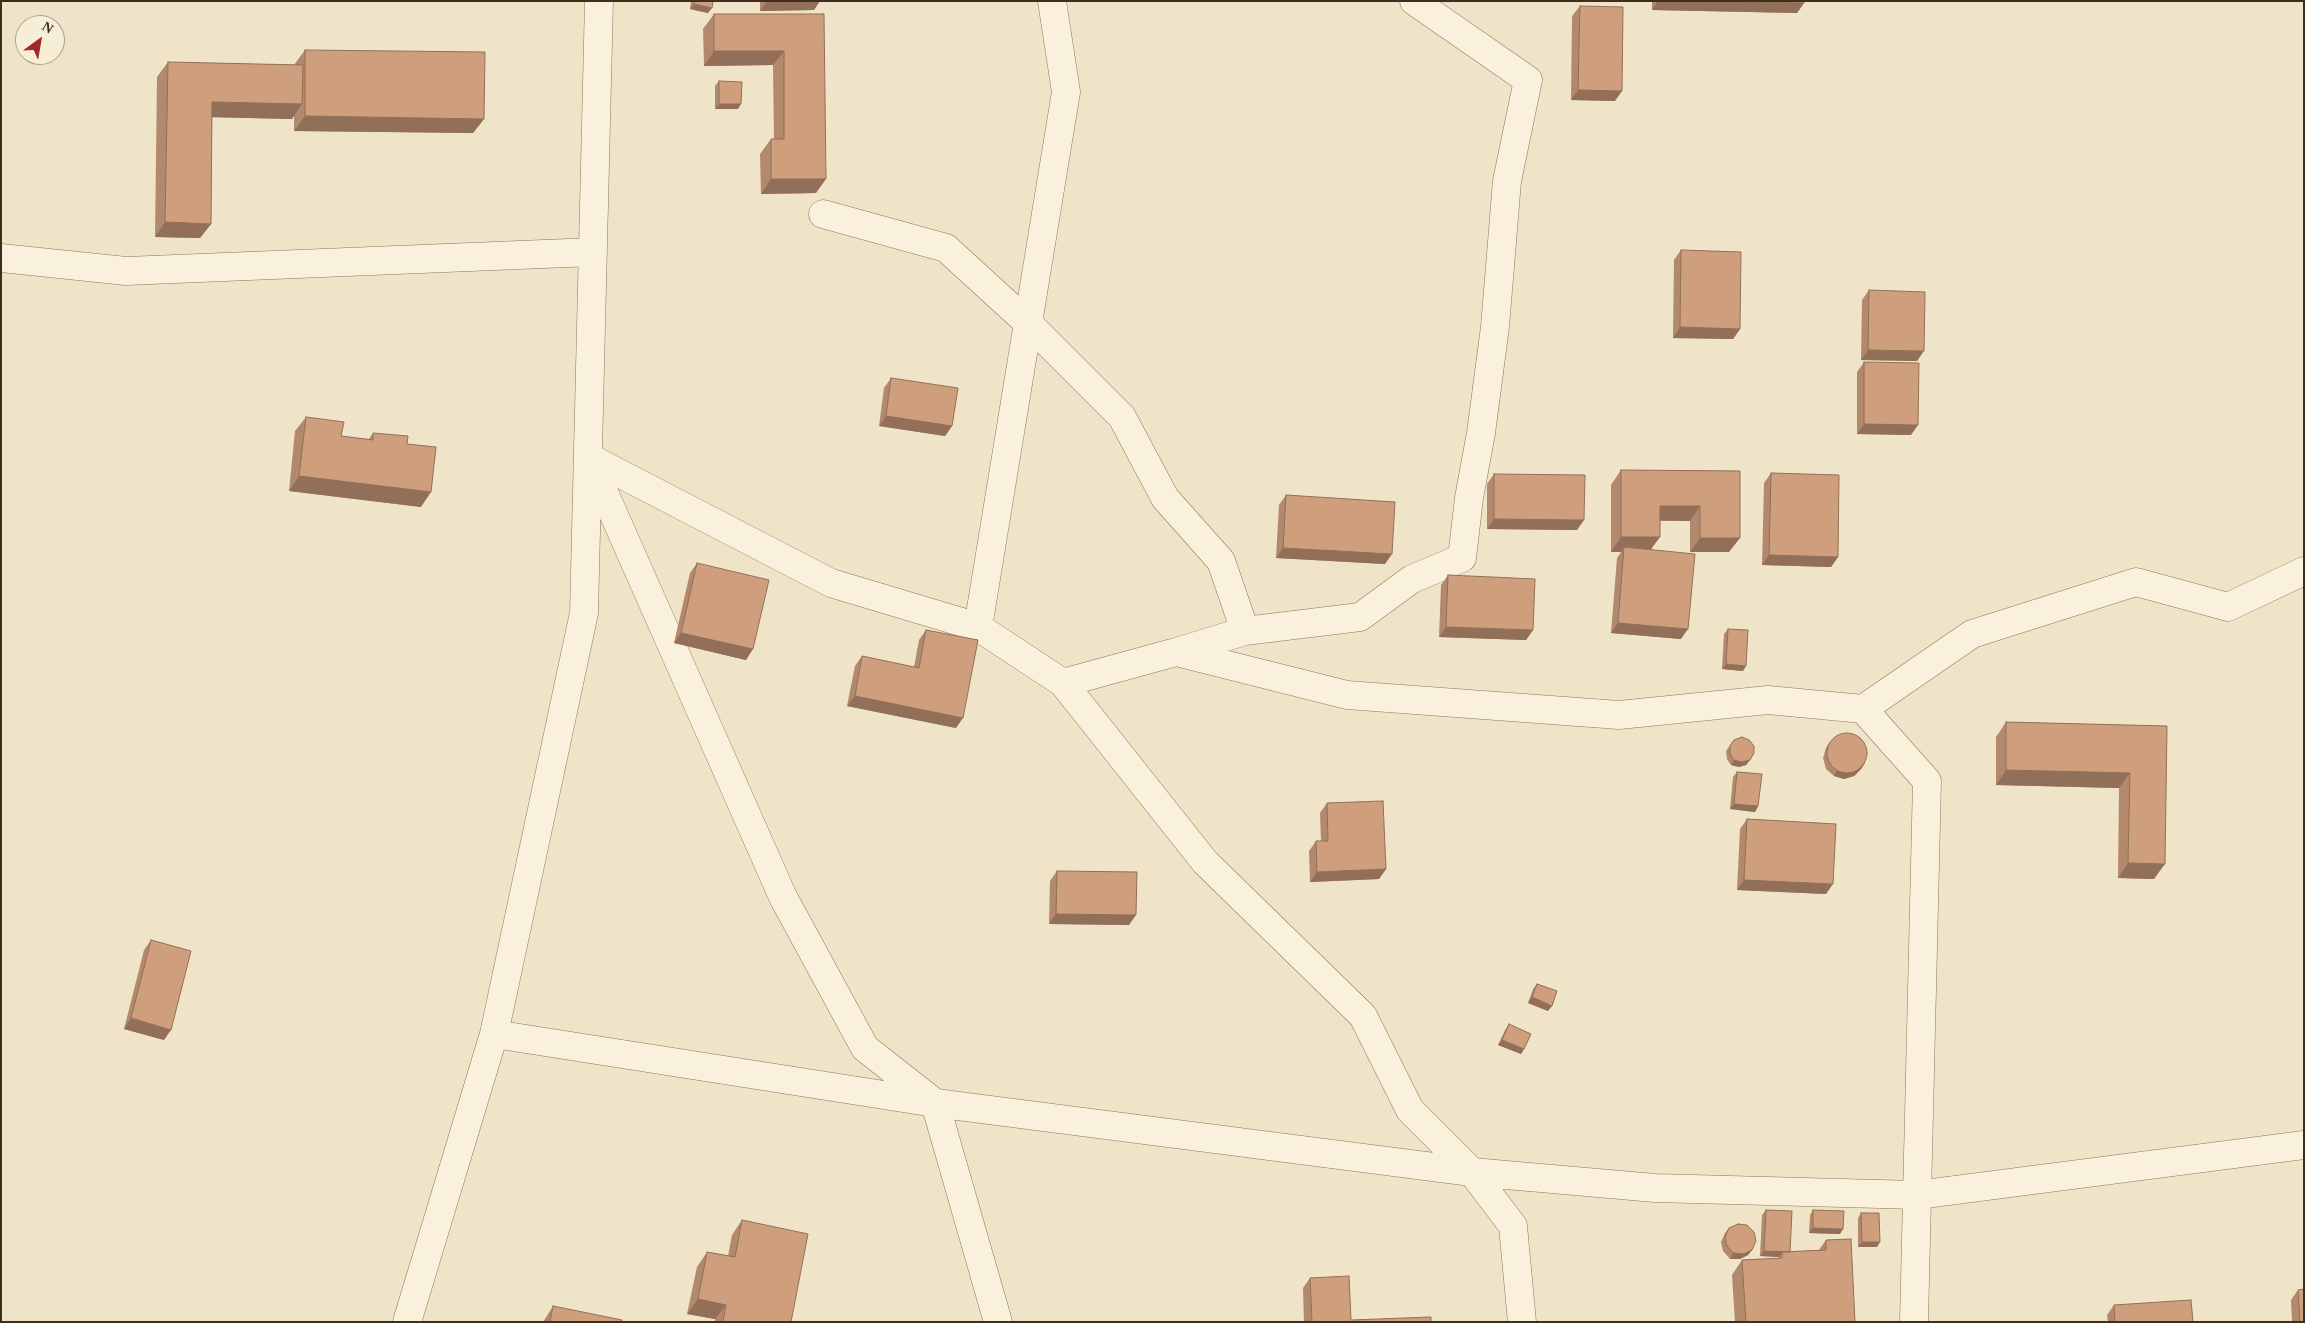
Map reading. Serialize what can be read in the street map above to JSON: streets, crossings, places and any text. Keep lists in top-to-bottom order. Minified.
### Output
{"north":"top right"}
